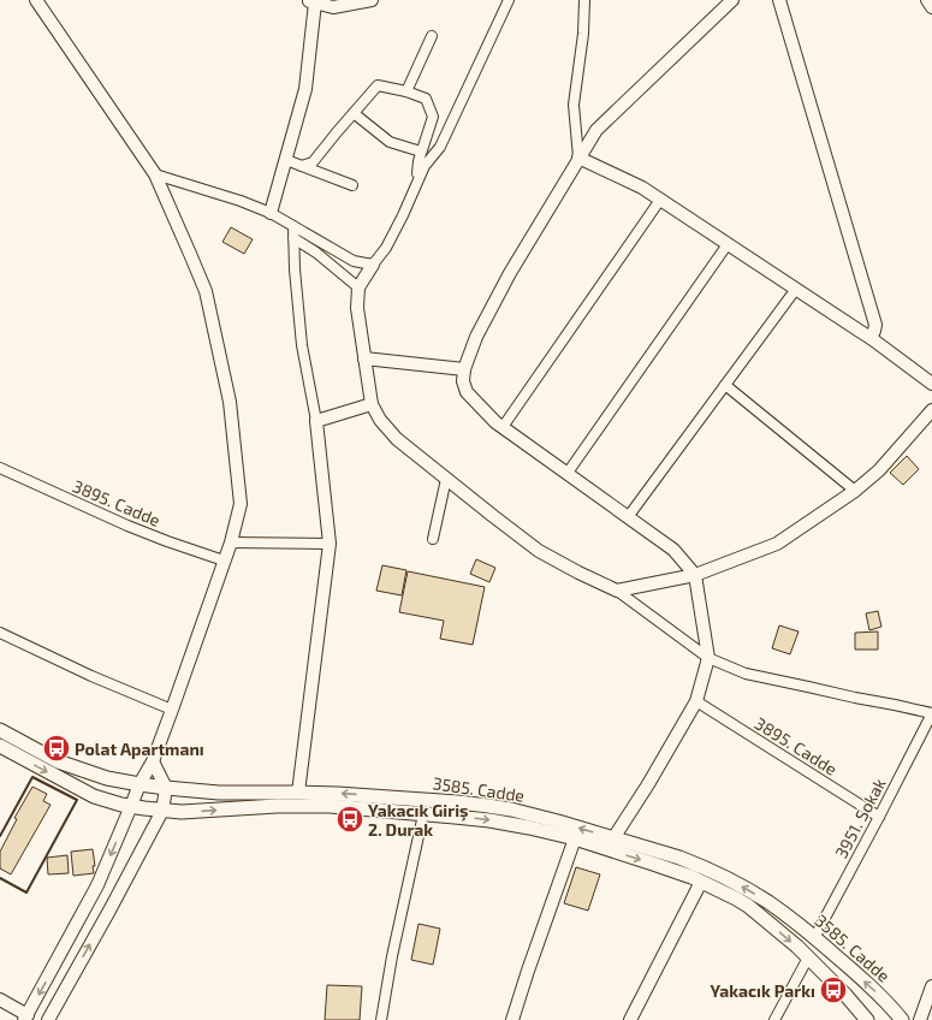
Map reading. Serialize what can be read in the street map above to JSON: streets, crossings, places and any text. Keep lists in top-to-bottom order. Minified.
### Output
{"streets":{"main road":["3585. Cadde"],"street":["3895. Cadde","3951. Sokak"]},"crossings":[["3895. Cadde","3951. Sokak"],["3585. Cadde","3951. Sokak"]],"places":{"bus stop":["Polat Apartmanı","Yakacık Giriş 2. Durak","Yakacık Parkı"]}}
